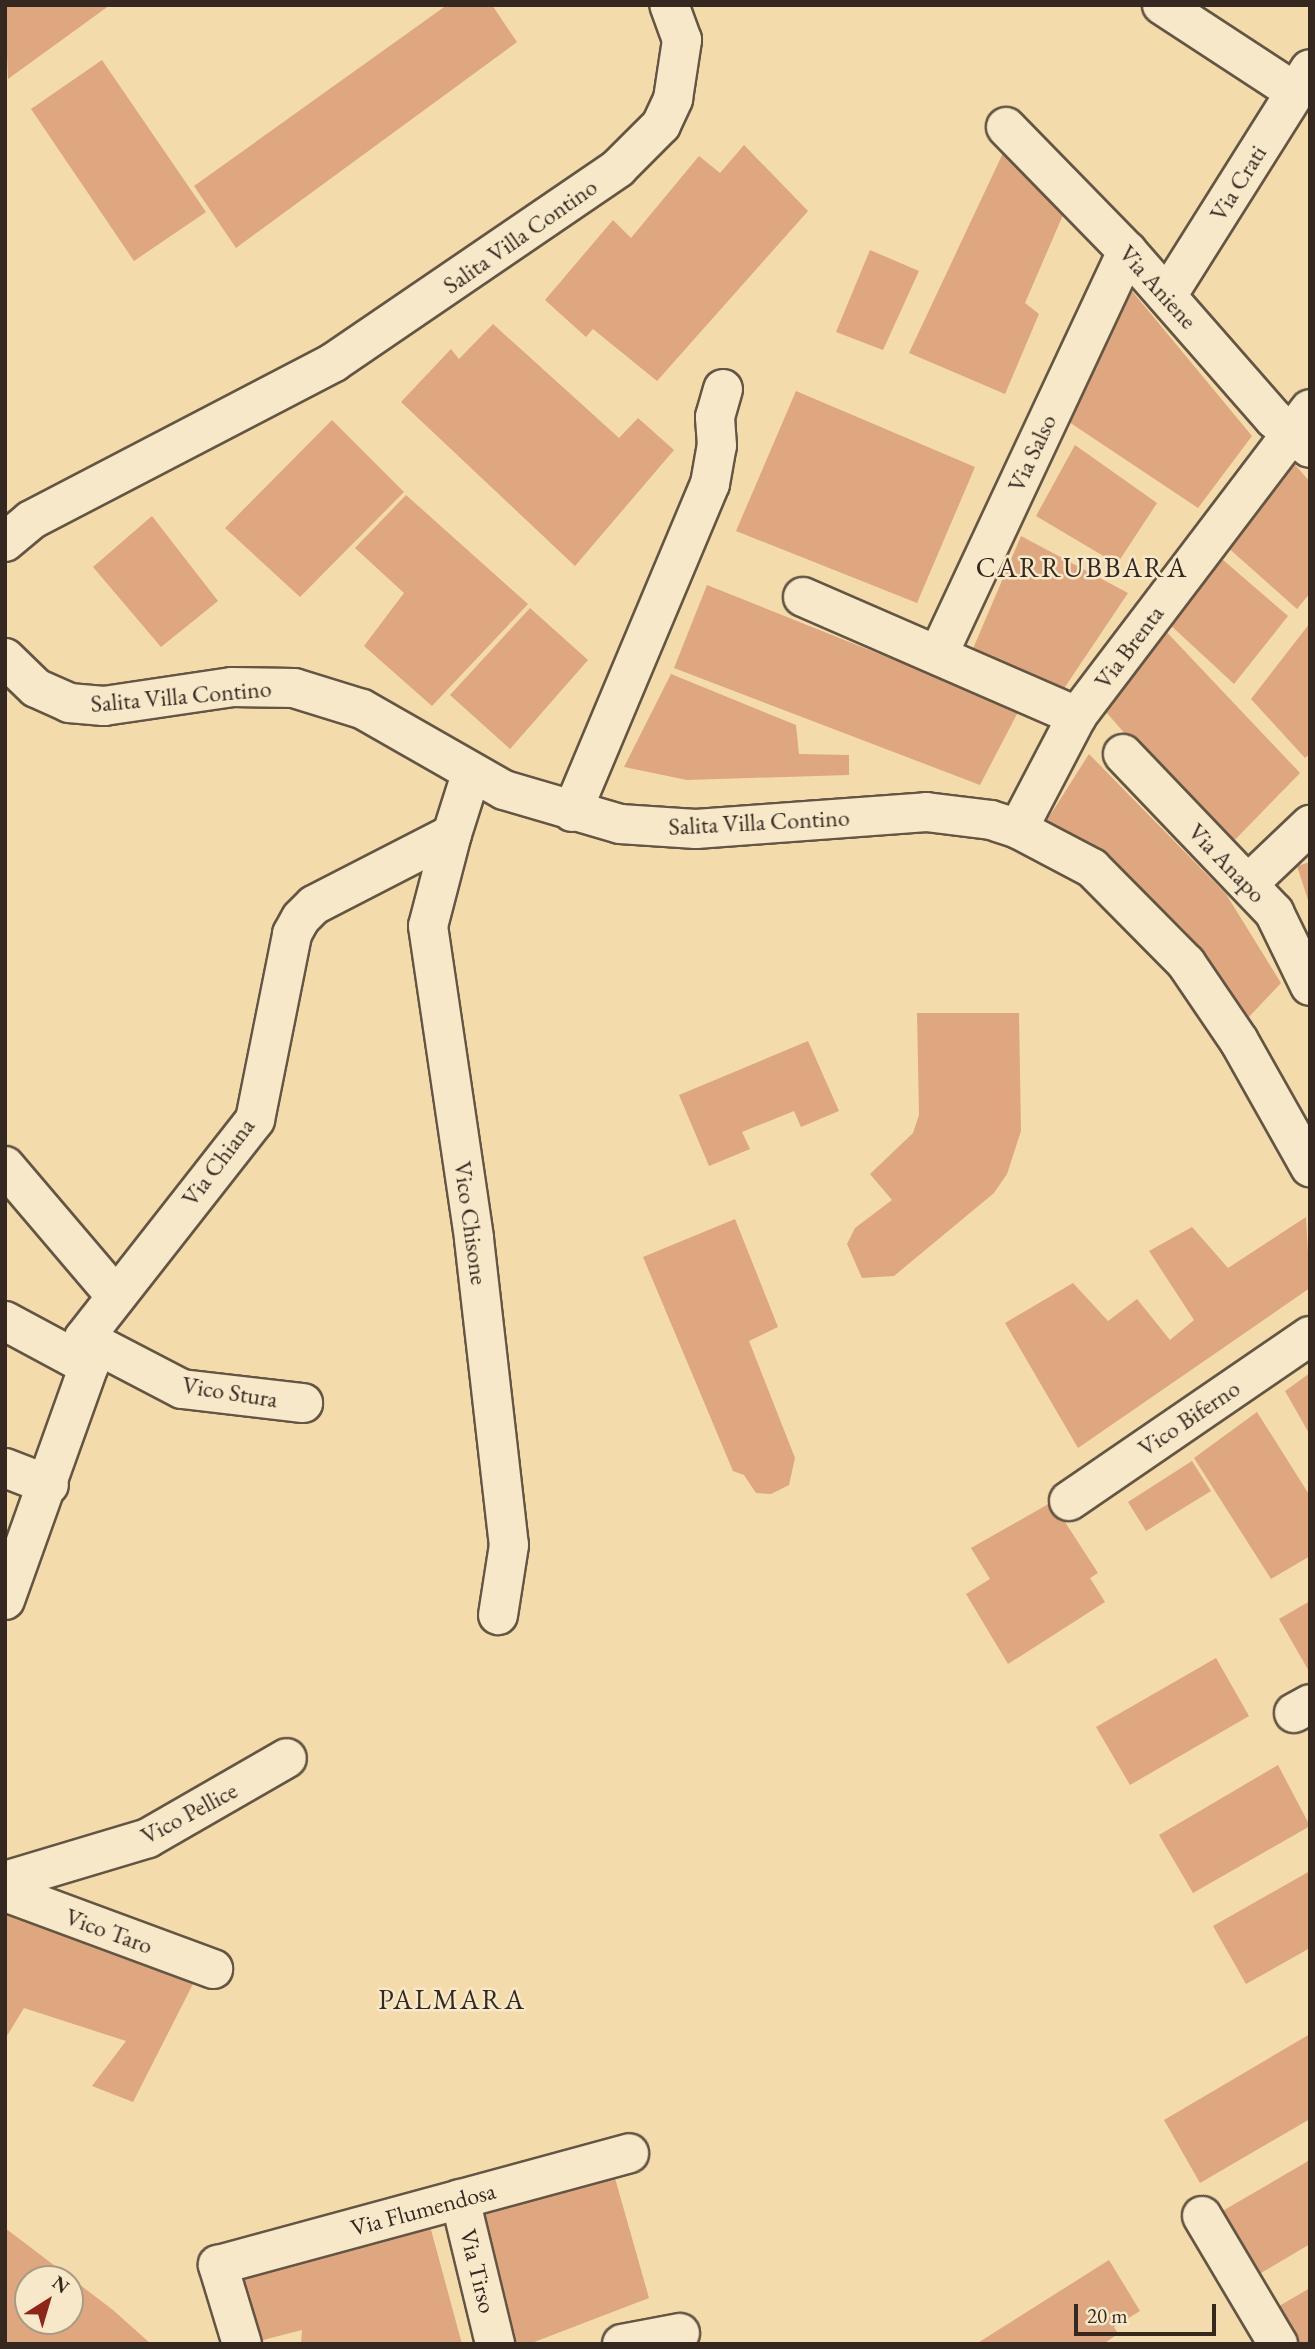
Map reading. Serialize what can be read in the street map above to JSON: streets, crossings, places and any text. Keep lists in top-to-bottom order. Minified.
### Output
{"streets":{"street":["Via Crati","Salita Villa Contino","Via Aniene","Via Salso","Via Brenta","Via Anapo","Via Chiana","Vico Chisone","Vico Stura","Vico Biferno","Vico Pellice","Vico Taro","Via Flumendosa","Via Tirso"]},"crossings":[["Via Crati","Via Aniene"],["Salita Villa Contino","Via Brenta"],["Via Aniene","Via Salso"],["Via Aniene","Via Brenta"],["Via Chiana","Vico Chisone"],["Via Chiana","Vico Stura"],["Via Flumendosa","Via Tirso"]],"districts":["CARRUBBARA","PALMARA"],"scale_bar":"20 m","north":"top right"}
